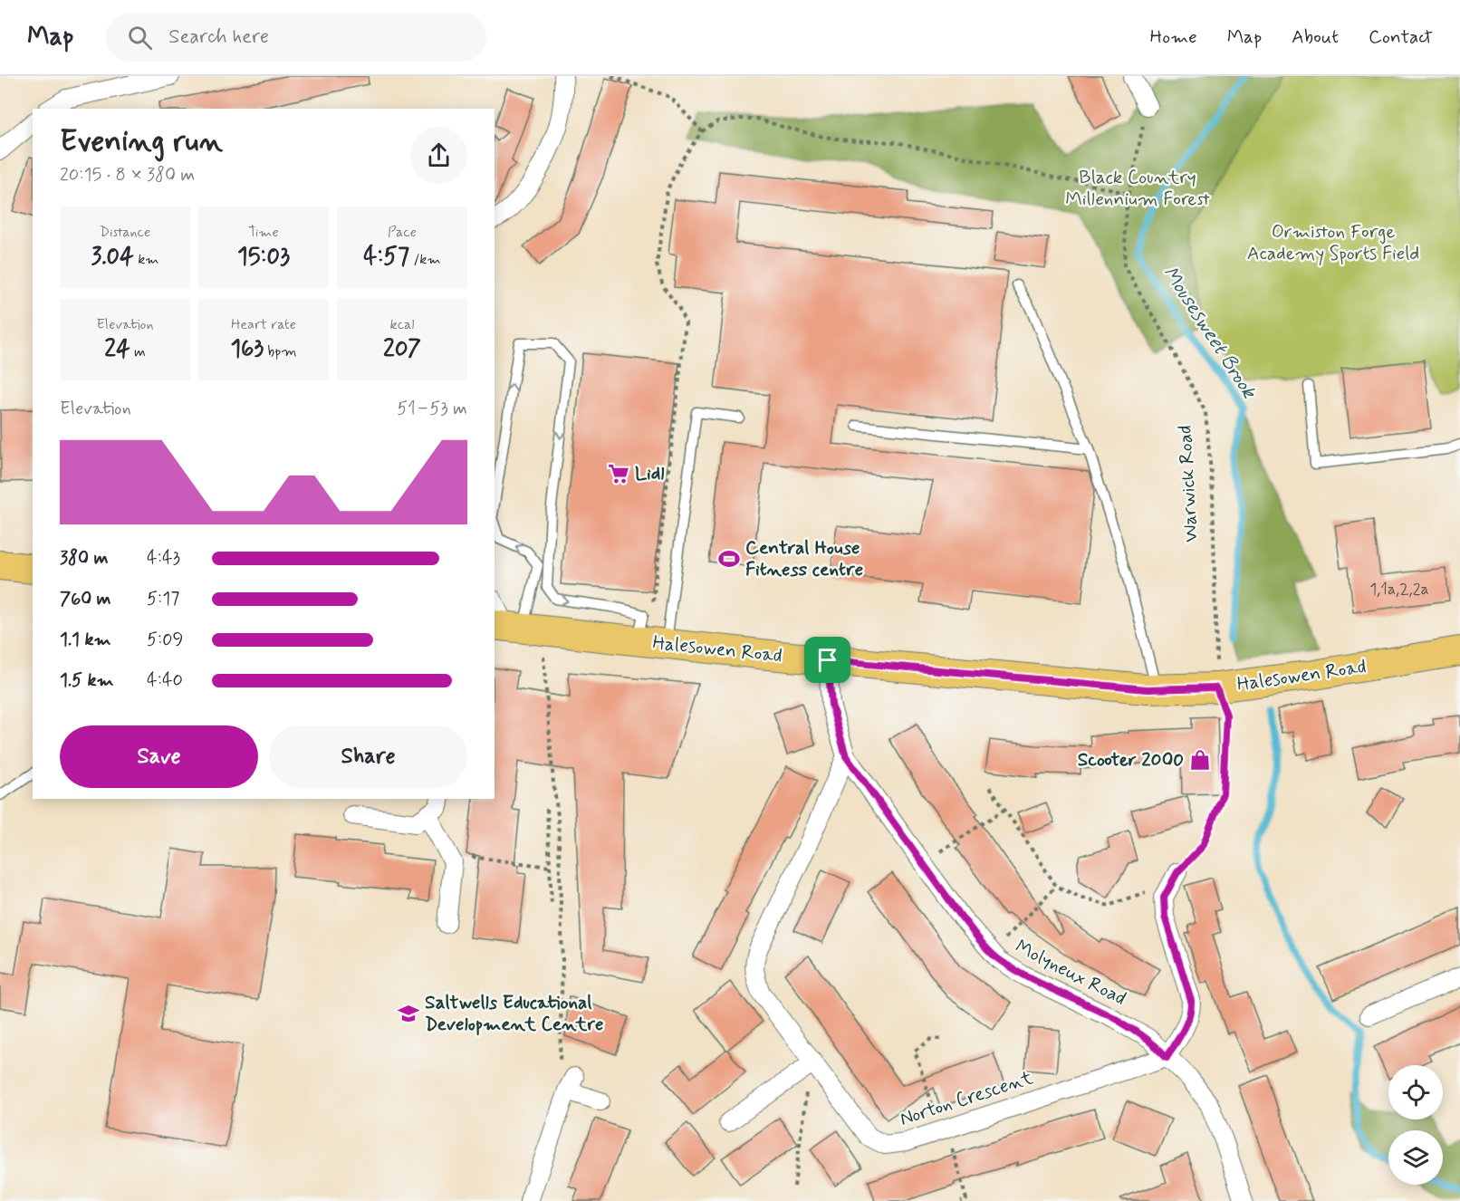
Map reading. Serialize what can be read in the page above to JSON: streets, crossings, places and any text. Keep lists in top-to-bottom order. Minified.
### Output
{"streets":{"main road":["Halesowen Road"],"street":["Molyneux Road","Norton Crescent"],"path":["Warwick Road"]},"crossings":[["Warwick Road","Halesowen Road"],["Halesowen Road","Molyneux Road"],["Molyneux Road","Norton Crescent"]],"water":["Mousesweet Brook"],"parks":["Black Country Millennium Forest","Ormiston Forge Academy Sports Field"],"places":{"supermarket":["Lidl"],"sports":["Central House Fitness centre"],"shop":["Scooter 2000"],"school or university":["Saltwells Educational Development Centre"]},"house_numbers":["1,1a,2,2a"],"page":{"header":"Map","search":"Search here","nav":["Home","Map","About","Contact"],"heading":["Evening run","20:15 · 8 × 380 m"],"stats":[["Distance","3.04 km"],["Time","15:03"],["Pace","4:57 /km"],["Elevation","24 m"],["Heart rate","163 bpm"],["kcal","207"]],"chart":["Elevation","51–53 m"],"list":[{"name":"380 m","note":"4:43"},{"name":"760 m","note":"5:17"},{"name":"1.1 km","note":"5:09"},{"name":"1.5 km","note":"4:40"}],"buttons":["Save","Share"]}}
